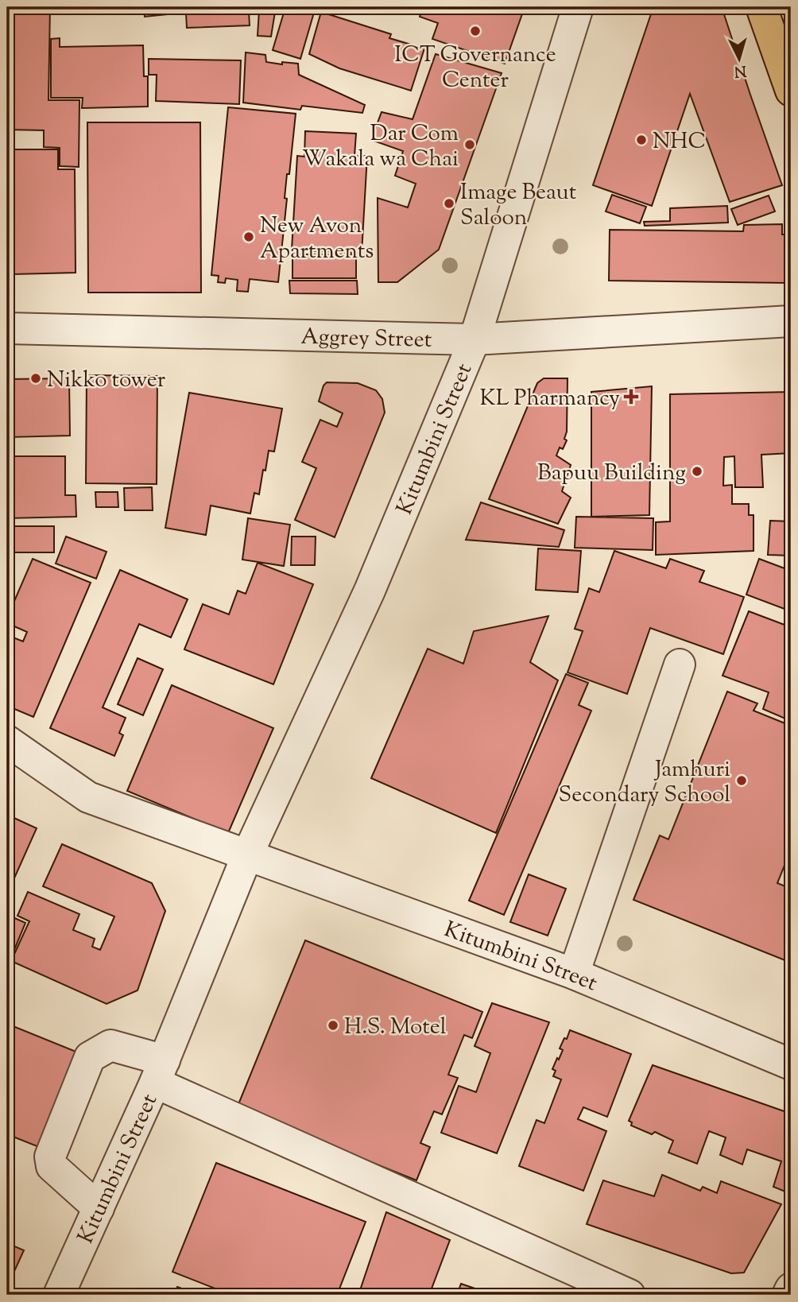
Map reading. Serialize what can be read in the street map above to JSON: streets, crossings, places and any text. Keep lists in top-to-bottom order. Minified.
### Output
{"streets":{"street":["Aggrey Street","Kitumbini Street"]},"crossings":[["Aggrey Street","Kitumbini Street"]],"places":{"other":["ICT Governance Center","NHC","Dar Com Wakala wa Chai","Image Beaut Saloon","New Avon Apartments","Nikko tower","Bapuu Building","Jamhuri Secondary School","H.S. Motel"],"health":["KL Pharmancy"]},"north":"bottom"}
